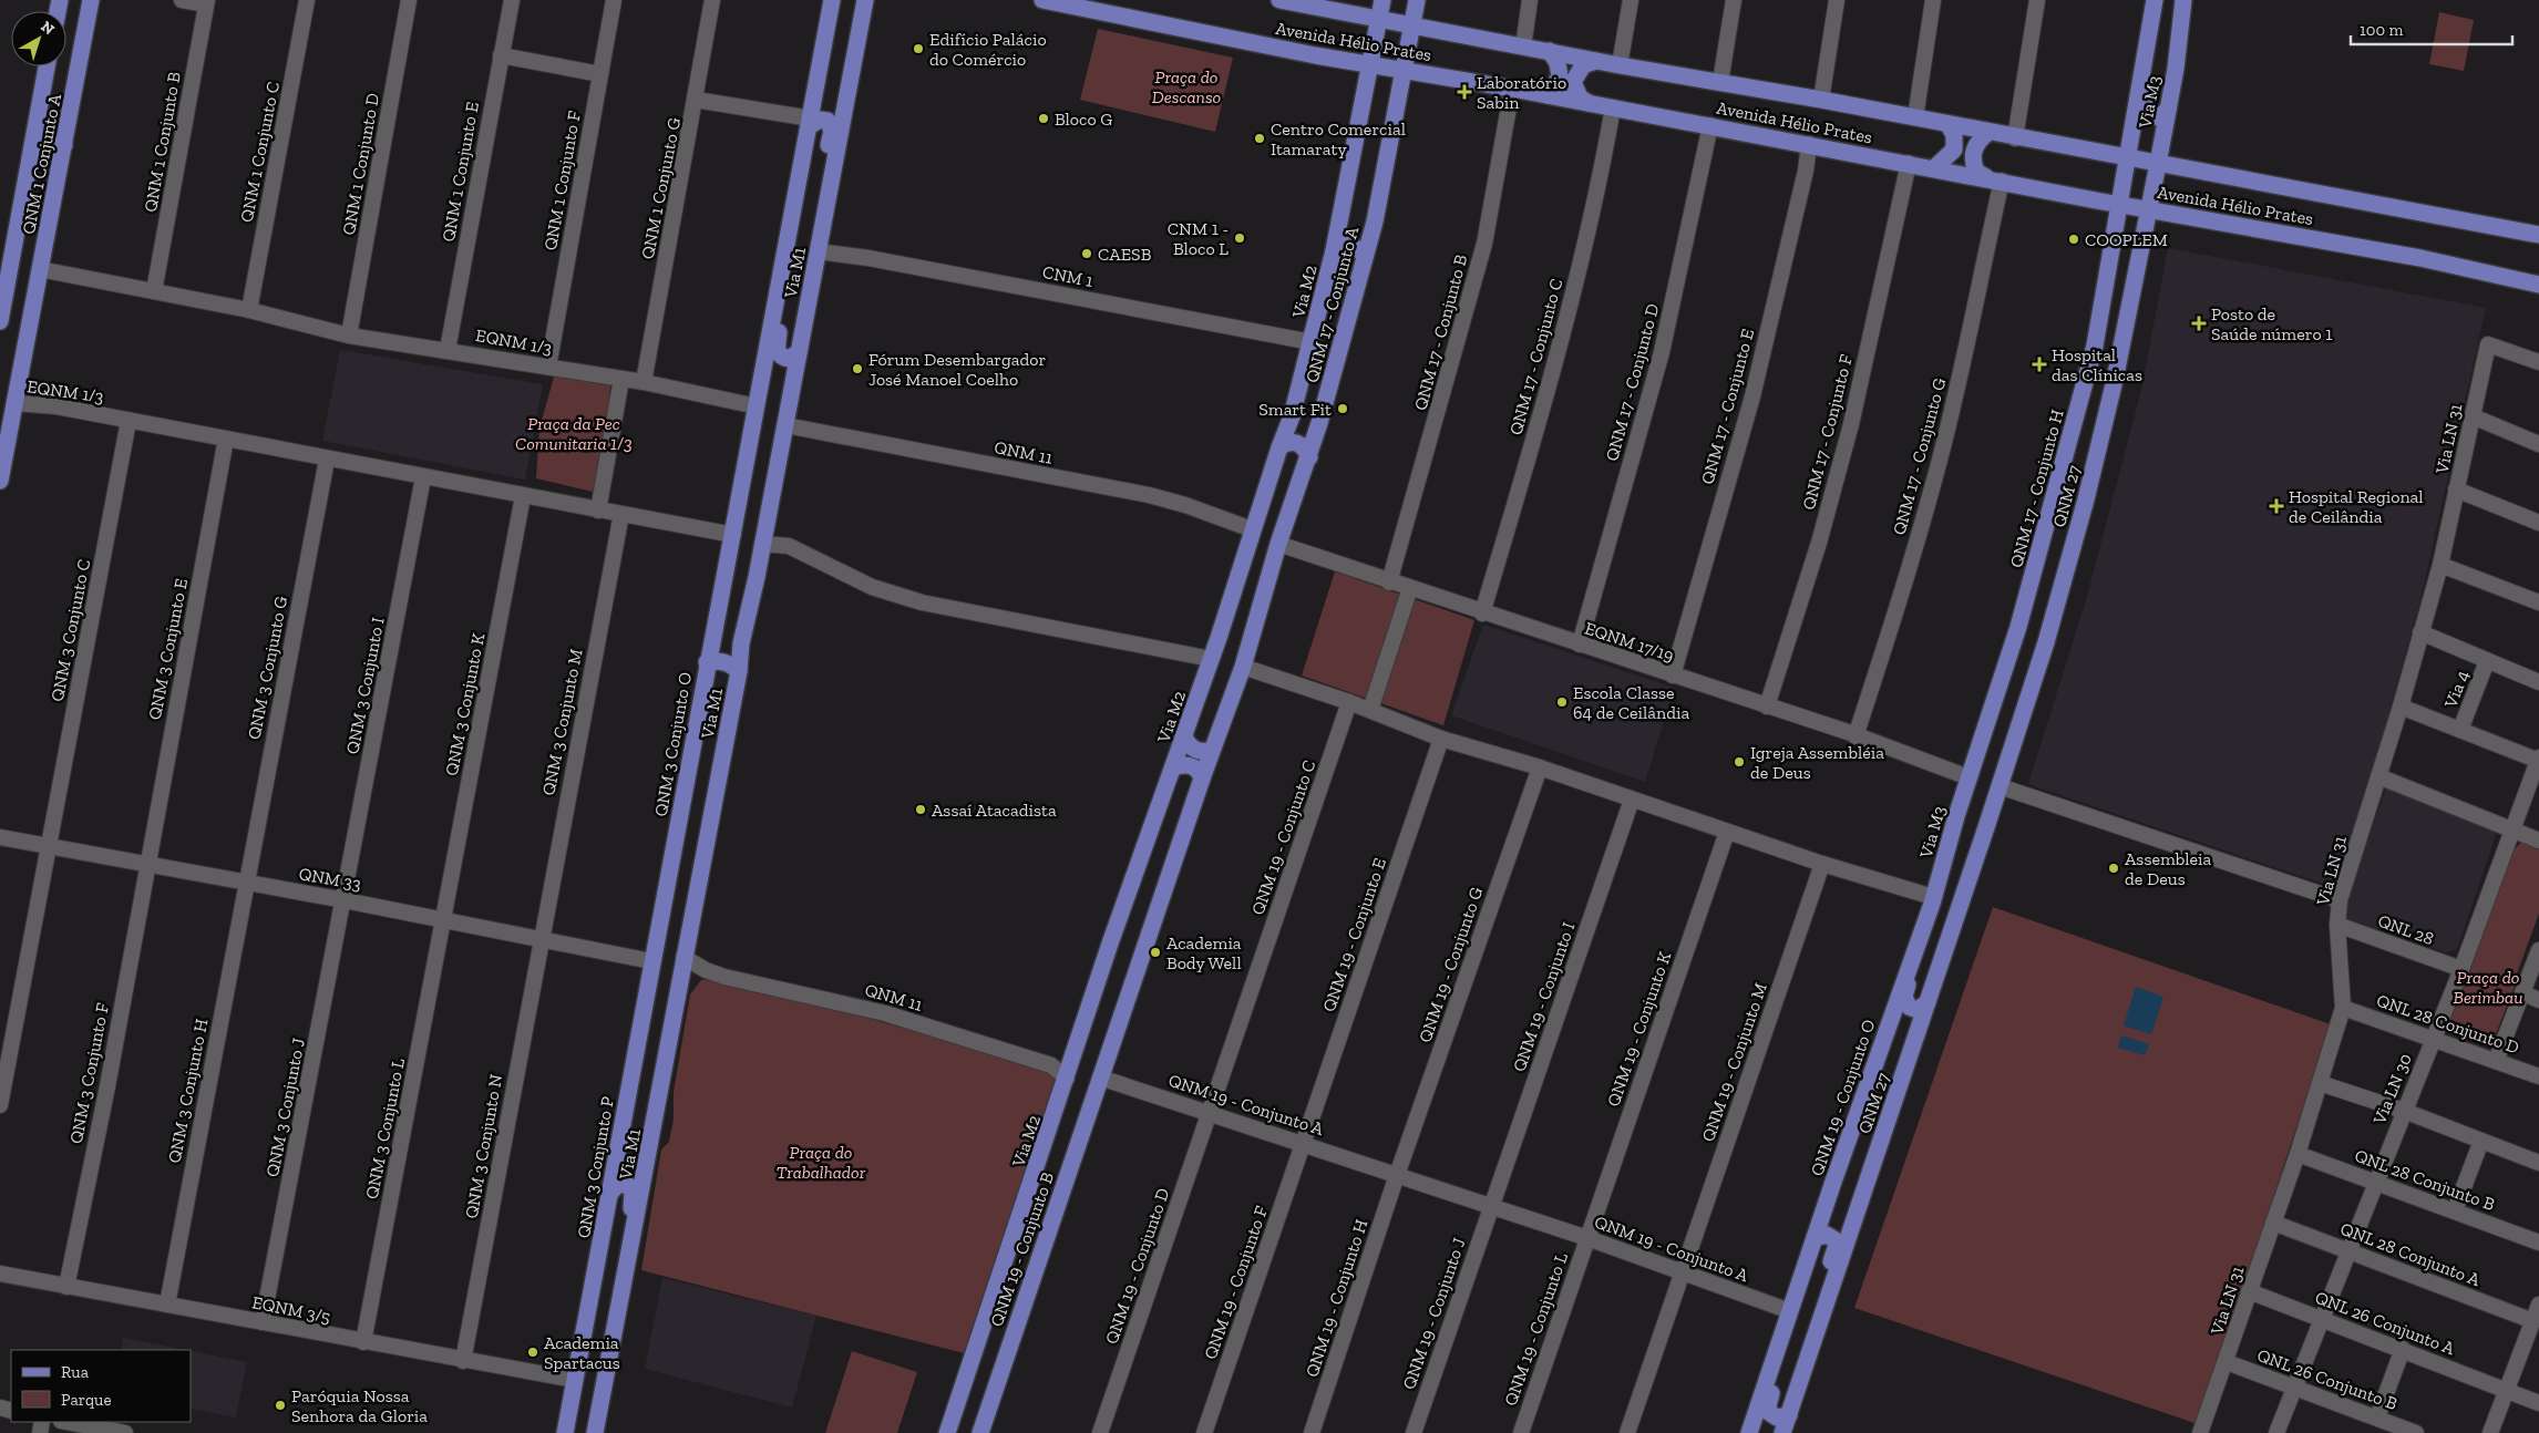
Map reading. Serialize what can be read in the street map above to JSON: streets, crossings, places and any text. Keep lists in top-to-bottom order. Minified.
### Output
{"streets":{"main road":["Avenida Hélio Prates","Via M3","QNM 1 Conjunto A","Via M1","Via M2","QNM 17 - Conjunto A","EQNM 1/3","QNM 17 - Conjunto H","QNM 27","QNM 3 Conjunto O","QNM 19 - Conjunto O","QNM 3 Conjunto P","QNM 19 - Conjunto B"],"street":["QNM 1 Conjunto B","QNM 1 Conjunto C","QNM 1 Conjunto D","QNM 1 Conjunto E","QNM 1 Conjunto F","QNM 1 Conjunto G","CNM 1","QNM 17 - Conjunto B","QNM 17 - Conjunto C","QNM 17 - Conjunto D","QNM 17 - Conjunto E","QNM 17 - Conjunto F","Via LN 31","QNM 11","QNM 17 - Conjunto G","QNM 3 Conjunto C","EQNM 17/19","QNM 3 Conjunto E","QNM 3 Conjunto G","QNM 3 Conjunto I","Via 4","QNM 3 Conjunto K","QNM 3 Conjunto M","QNM 19 - Conjunto C","QNM 33","QNL 28","QNM 19 - Conjunto E","QNM 19 - Conjunto G","QNM 19 - Conjunto I","QNL 28 Conjunto D","QNM 19 - Conjunto K","QNM 19 - Conjunto M","QNM 3 Conjunto F","Via LN 30","QNM 3 Conjunto H","QNM 19 - Conjunto A","QNM 3 Conjunto J","QNM 3 Conjunto L","QNM 3 Conjunto N","QNL 28 Conjunto B","QNL 28 Conjunto A","QNM 19 - Conjunto D","QNM 19 - Conjunto F","QNM 19 - Conjunto H","EQNM 3/5","QNM 19 - Conjunto J","QNL 26 Conjunto A","QNM 19 - Conjunto L","QNL 26 Conjunto B"]},"crossings":[["Avenida Hélio Prates","Via M3"],["Avenida Hélio Prates","Via M2"],["Avenida Hélio Prates","QNM 17 - Conjunto A"],["Avenida Hélio Prates","QNM 17 - Conjunto B"],["Avenida Hélio Prates","QNM 17 - Conjunto C"],["Avenida Hélio Prates","QNM 17 - Conjunto D"],["Avenida Hélio Prates","QNM 17 - Conjunto E"],["Avenida Hélio Prates","QNM 17 - Conjunto F"],["Avenida Hélio Prates","QNM 17 - Conjunto G"],["Avenida Hélio Prates","QNM 17 - Conjunto H"],["Avenida Hélio Prates","QNM 27"],["Via M3","QNM 17 - Conjunto H"],["Via M3","QNM 27"],["Via M3","EQNM 17/19"],["Via M3","QNM 19 - Conjunto O"],["QNM 1 Conjunto B","EQNM 1/3"],["QNM 1 Conjunto C","EQNM 1/3"],["QNM 1 Conjunto A","EQNM 1/3"],["QNM 1 Conjunto D","EQNM 1/3"],["QNM 1 Conjunto E","EQNM 1/3"],["QNM 1 Conjunto F","EQNM 1/3"],["QNM 1 Conjunto G","EQNM 1/3"],["Via M1","CNM 1"],["Via M1","EQNM 1/3"],["Via M1","QNM 11"],["Via M1","QNM 3 Conjunto O"],["CNM 1","Via M2"],["Via M2","QNM 11"],["QNM 17 - Conjunto A","EQNM 17/19"],["QNM 17 - Conjunto B","EQNM 17/19"],["EQNM 1/3","QNM 3 Conjunto C"],["EQNM 1/3","QNM 3 Conjunto E"],["EQNM 1/3","QNM 3 Conjunto G"],["EQNM 1/3","QNM 3 Conjunto I"],["EQNM 1/3","QNM 3 Conjunto K"],["EQNM 1/3","QNM 3 Conjunto M"],["EQNM 1/3","QNM 3 Conjunto O"],["QNM 17 - Conjunto C","EQNM 17/19"],["QNM 17 - Conjunto D","EQNM 17/19"],["QNM 17 - Conjunto E","EQNM 17/19"],["QNM 17 - Conjunto F","EQNM 17/19"],["Via LN 31","QNL 28"],["Via LN 31","QNL 28 Conjunto D"],["Via LN 31","QNL 28 Conjunto B"],["Via LN 31","QNL 28 Conjunto A"],["Via LN 31","QNL 26 Conjunto A"],["Via LN 31","QNL 26 Conjunto B"],["QNM 17 - Conjunto G","EQNM 17/19"],["QNM 17 - Conjunto H","EQNM 17/19"],["QNM 3 Conjunto C","QNM 33"],["QNM 3 Conjunto E","QNM 33"],["QNM 3 Conjunto E","QNM 3 Conjunto F"],["QNM 3 Conjunto G","QNM 33"],["QNM 3 Conjunto G","QNM 3 Conjunto H"],["QNM 3 Conjunto I","QNM 33"],["QNM 3 Conjunto I","QNM 3 Conjunto J"],["QNM 3 Conjunto K","QNM 33"],["QNM 3 Conjunto K","QNM 3 Conjunto L"],["QNM 3 Conjunto M","QNM 33"],["QNM 3 Conjunto M","QNM 3 Conjunto N"],["QNM 3 Conjunto O","QNM 33"],["QNM 3 Conjunto O","QNM 3 Conjunto P"],["QNM 19 - Conjunto C","QNM 19 - Conjunto A"],["QNM 19 - Conjunto C","QNM 19 - Conjunto D"],["QNM 33","QNM 3 Conjunto F"],["QNM 33","QNM 3 Conjunto H"],["QNM 33","QNM 3 Conjunto J"],["QNM 33","QNM 3 Conjunto L"],["QNM 33","QNM 3 Conjunto N"],["QNM 33","QNM 3 Conjunto P"],["QNL 28","Via LN 30"],["QNM 19 - Conjunto E","QNM 19 - Conjunto A"],["QNM 19 - Conjunto E","QNM 19 - Conjunto F"],["QNM 19 - Conjunto G","QNM 19 - Conjunto A"],["QNM 19 - Conjunto G","QNM 19 - Conjunto H"],["QNM 19 - Conjunto I","QNM 19 - Conjunto A"],["QNM 19 - Conjunto I","QNM 19 - Conjunto J"],["QNL 28 Conjunto D","Via LN 30"],["QNM 19 - Conjunto K","QNM 19 - Conjunto A"],["QNM 19 - Conjunto K","QNM 19 - Conjunto L"],["QNM 19 - Conjunto M","QNM 19 - Conjunto A"],["QNM 3 Conjunto F","EQNM 3/5"],["Via LN 30","QNL 28 Conjunto B"],["Via LN 30","QNL 28 Conjunto A"],["Via LN 30","QNL 26 Conjunto A"],["Via LN 30","QNL 26 Conjunto B"],["QNM 3 Conjunto H","EQNM 3/5"],["QNM 19 - Conjunto O","QNM 19 - Conjunto A"],["QNM 19 - Conjunto A","QNM 19 - Conjunto B"],["QNM 19 - Conjunto A","QNM 19 - Conjunto D"],["QNM 19 - Conjunto A","QNM 19 - Conjunto F"],["QNM 19 - Conjunto A","QNM 19 - Conjunto H"],["QNM 19 - Conjunto A","QNM 19 - Conjunto J"],["QNM 19 - Conjunto A","QNM 19 - Conjunto L"],["QNM 3 Conjunto J","EQNM 3/5"],["QNM 3 Conjunto L","EQNM 3/5"],["QNM 3 Conjunto N","EQNM 3/5"],["QNM 3 Conjunto P","EQNM 3/5"]],"parks":["Praça do Descanso","Praça da Pec Comunitaria 1/3","Praça do Berimbau","Praça do Trabalhador"],"places":{"other":["Edifício Palácio do Comércio","Bloco G","Centro Comercial Itamaraty","CNM 1 - Bloco L","COOPLEM","CAESB","Fórum Desembargador José Manoel Coelho","Smart Fit","Escola Classe 64 de Ceilândia","Igreja Assembléia de Deus","Assaí Atacadista","Assembleia de Deus","Academia Body Well","Academia Spartacus","Paróquia Nossa Senhora da Gloria"],"health":["Laboratório Sabin","Posto de Saúde número 1","Hospital das Clínicas","Hospital Regional de Ceilândia"]},"legend":["Rua","Parque"],"scale_bar":"100 m","north":"top right"}
